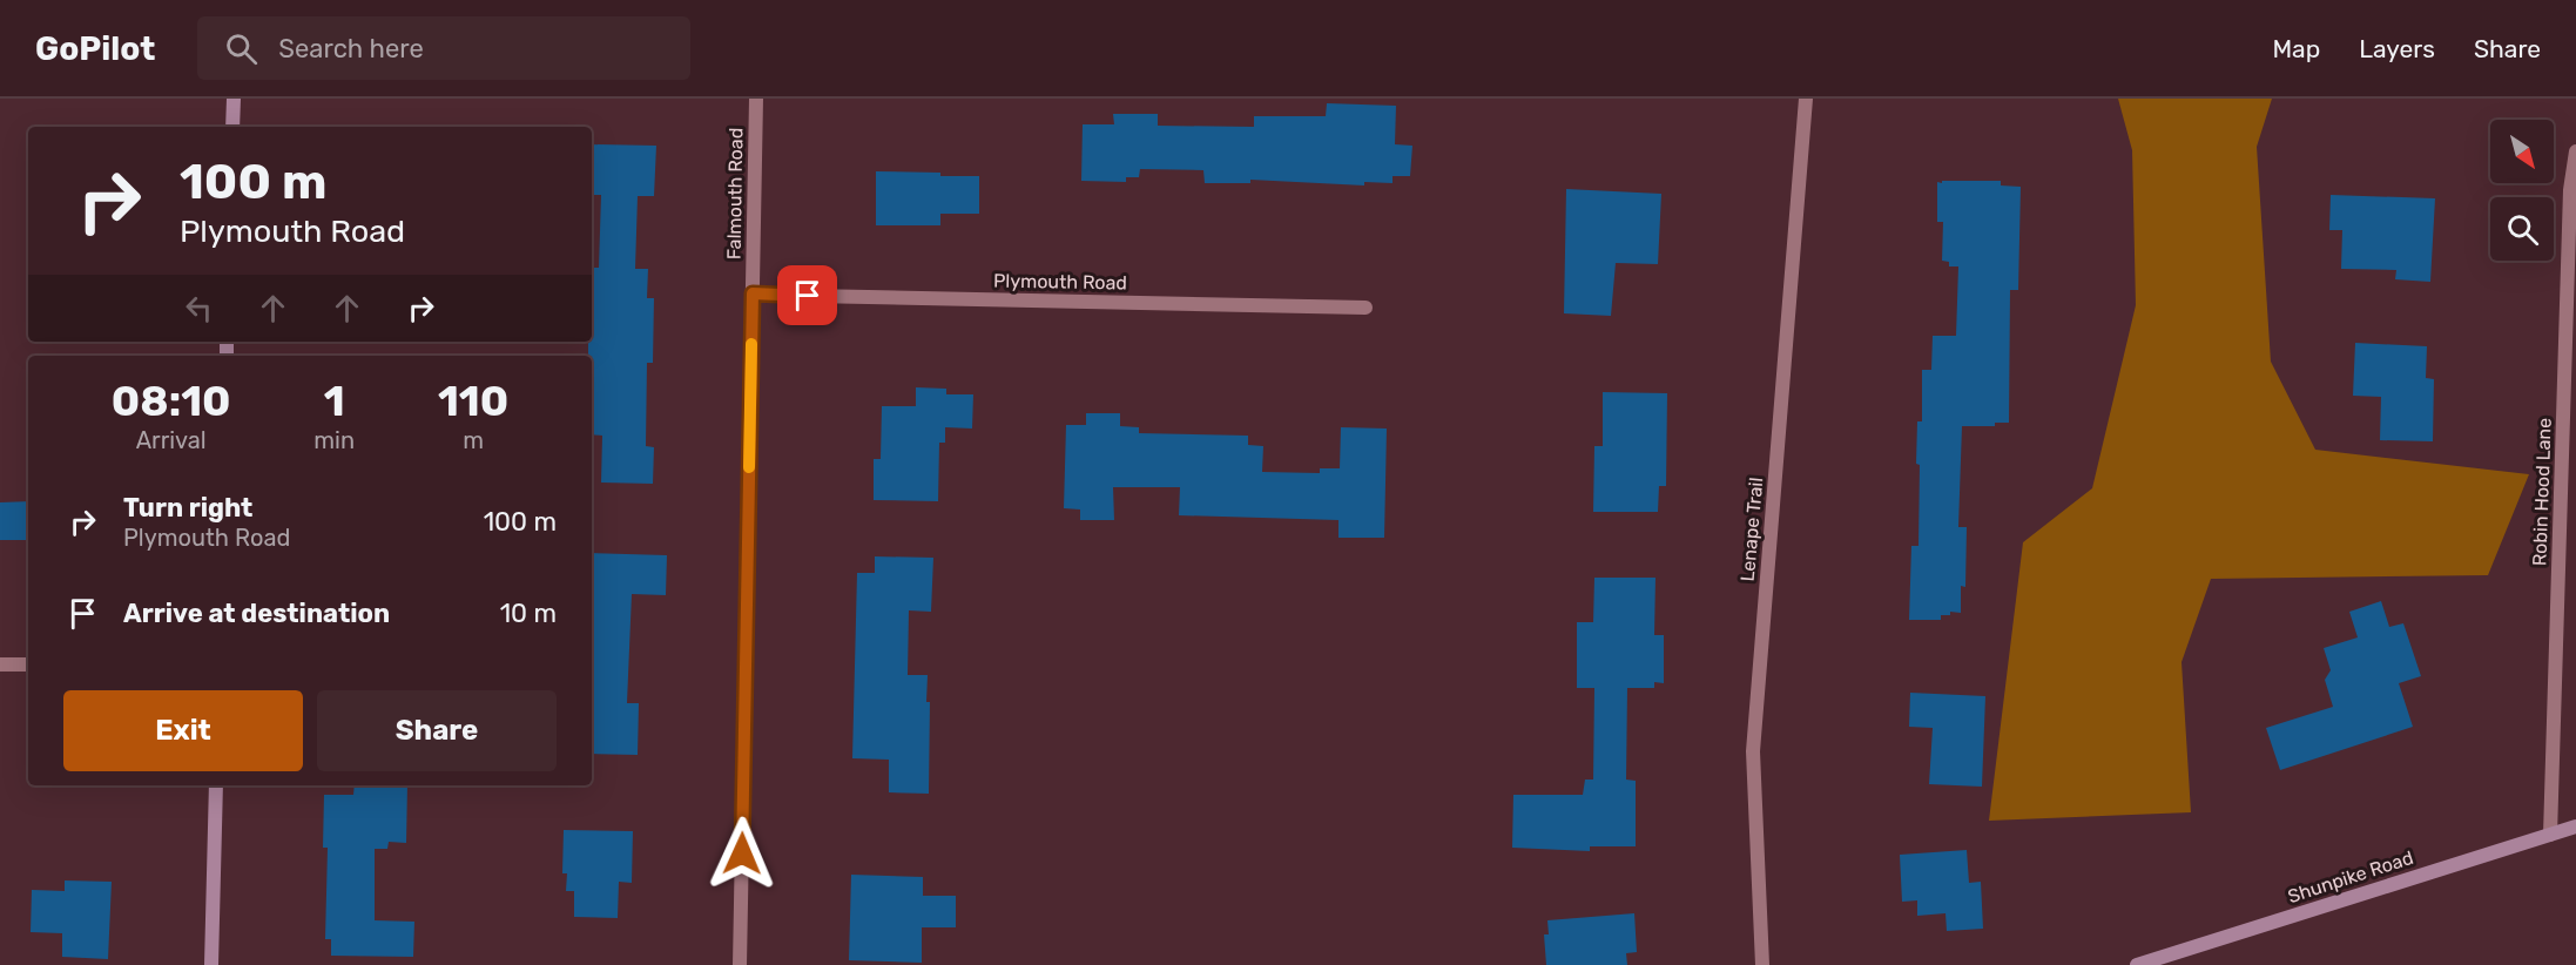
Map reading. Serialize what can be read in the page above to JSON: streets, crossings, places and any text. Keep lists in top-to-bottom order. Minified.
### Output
{"streets":{"main road":["Shunpike Road"],"street":["Falmouth Road","Plymouth Road","Robin Hood Lane","Lenape Trail"]},"crossings":[["Falmouth Road","Plymouth Road"],["Robin Hood Lane","Shunpike Road"]],"north":"bottom right","page":{"header":"GoPilot","search":"Search here","nav":["Map","Layers","Share"],"turn":["100 m","Plymouth Road"],"eta":["08:10","Arrival","1","min","110","m"],"list":[{"name":"Turn right","note":"Plymouth Road","value":"100 m"},{"name":"Arrive at destination","value":"10 m"}],"buttons":["Exit","Share"]}}
